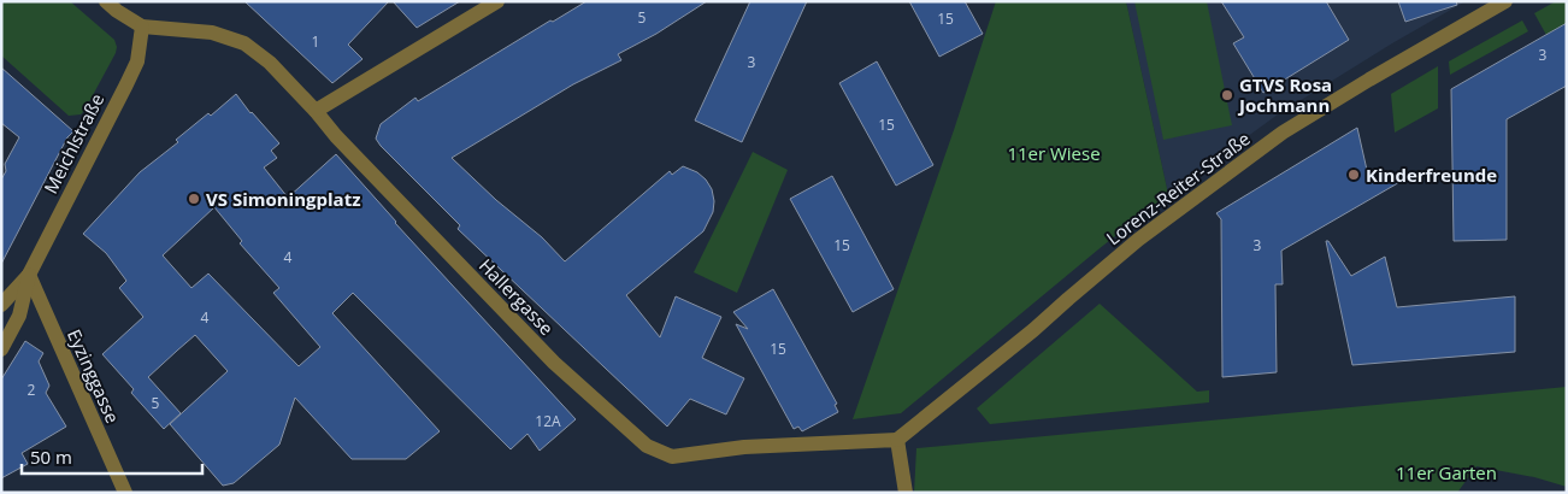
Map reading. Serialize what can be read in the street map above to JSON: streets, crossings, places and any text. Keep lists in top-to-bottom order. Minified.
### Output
{"streets":{"street":["Meichlstraße","Lorenz-Reiter-Straße","Hallergasse","Eyzinggasse"]},"crossings":[["Meichlstraße","Hallergasse"],["Meichlstraße","Eyzinggasse"],["Lorenz-Reiter-Straße","Hallergasse"]],"parks":["11er Wiese","11er Garten"],"places":["GTVS Rosa Jochmann","Kinderfreunde","VS Simoningplatz"],"house_numbers":["5","15","1","3","3","15","15","3","4","4","15","2","5","12A"],"scale_bar":"50 m"}
